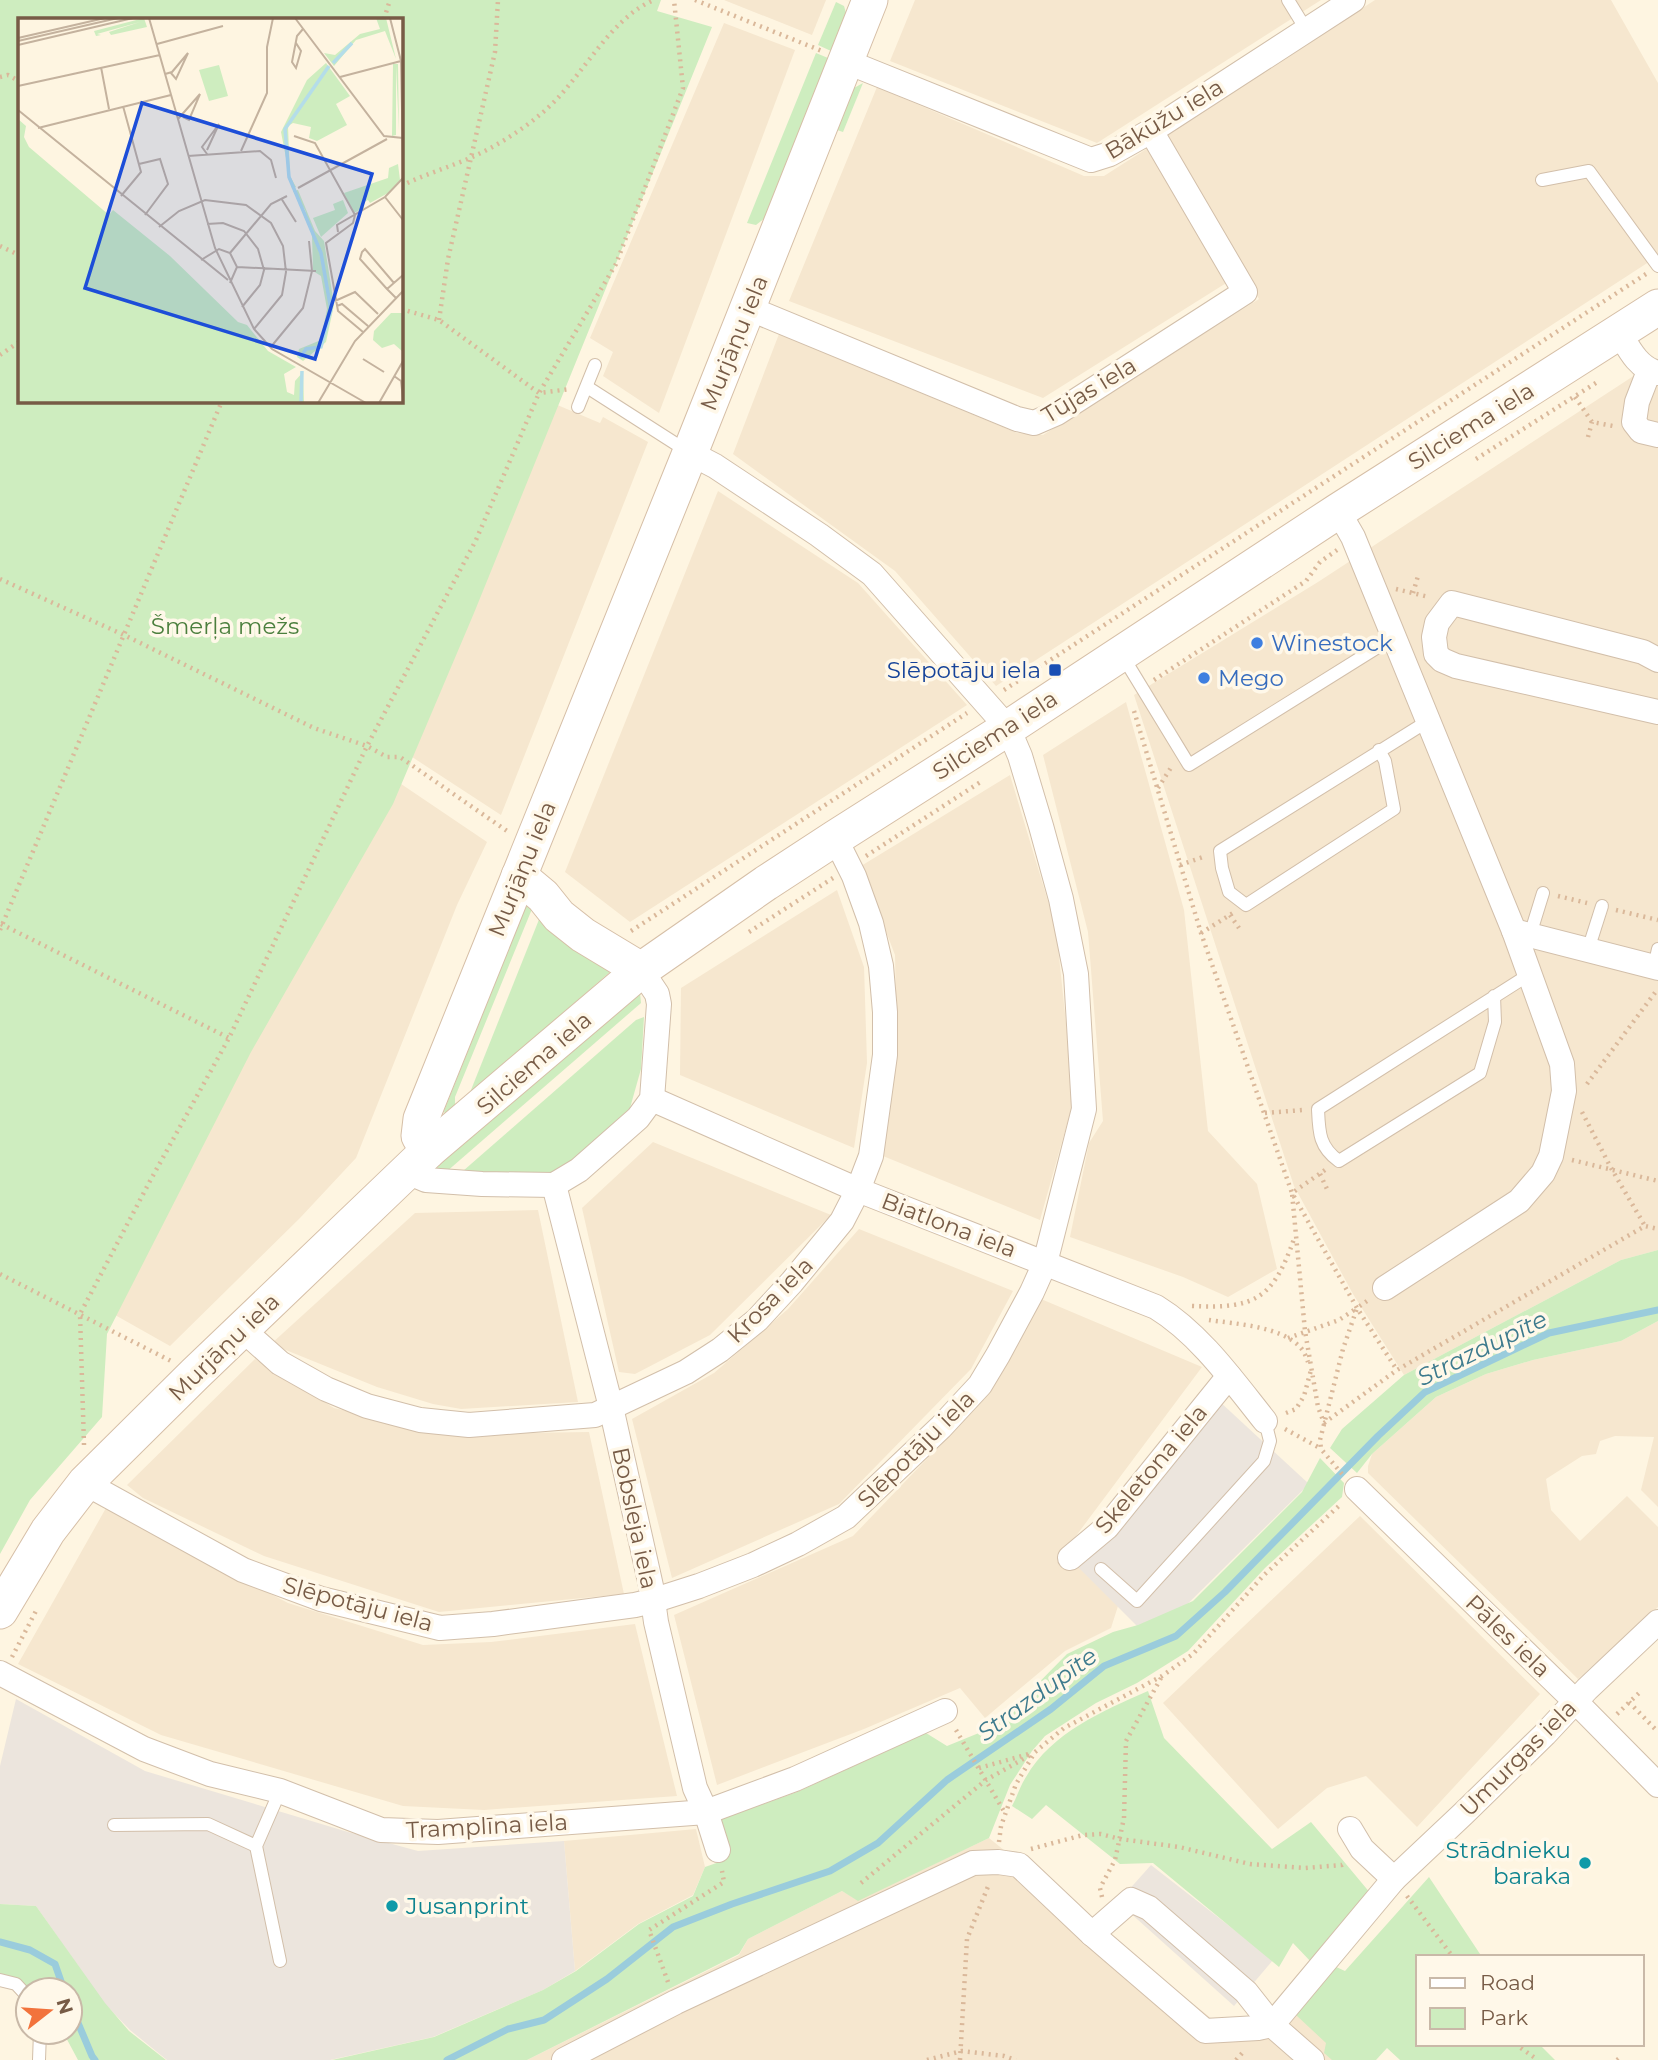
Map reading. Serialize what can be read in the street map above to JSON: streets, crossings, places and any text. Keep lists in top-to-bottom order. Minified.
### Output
{"streets":{"street":["Bākūžu iela","Murjāņu iela","Tūjas iela","Silciema iela","Biatlona iela","Krosa iela","Slēpotāju iela","Skeletona iela","Bobsleja iela","Pāles iela","Umurgas iela","Tramplīna iela"]},"crossings":[["Bākūžu iela","Murjāņu iela"],["Bākūžu iela","Tūjas iela"],["Murjāņu iela","Tūjas iela"],["Murjāņu iela","Silciema iela"],["Murjāņu iela","Krosa iela"],["Murjāņu iela","Slēpotāju iela"],["Silciema iela","Krosa iela"],["Silciema iela","Slēpotāju iela"],["Biatlona iela","Krosa iela"],["Biatlona iela","Slēpotāju iela"],["Biatlona iela","Skeletona iela"],["Krosa iela","Bobsleja iela"],["Slēpotāju iela","Bobsleja iela"],["Bobsleja iela","Tramplīna iela"],["Pāles iela","Umurgas iela"]],"water":["Strazdupīte"],"parks":["Šmerļa mežs"],"places":{"other":["Winestock","Mego","Strādnieku baraka","Jusanprint"],"transit":["Slēpotāju iela"]},"legend":["Road","Park"],"north":"right"}
